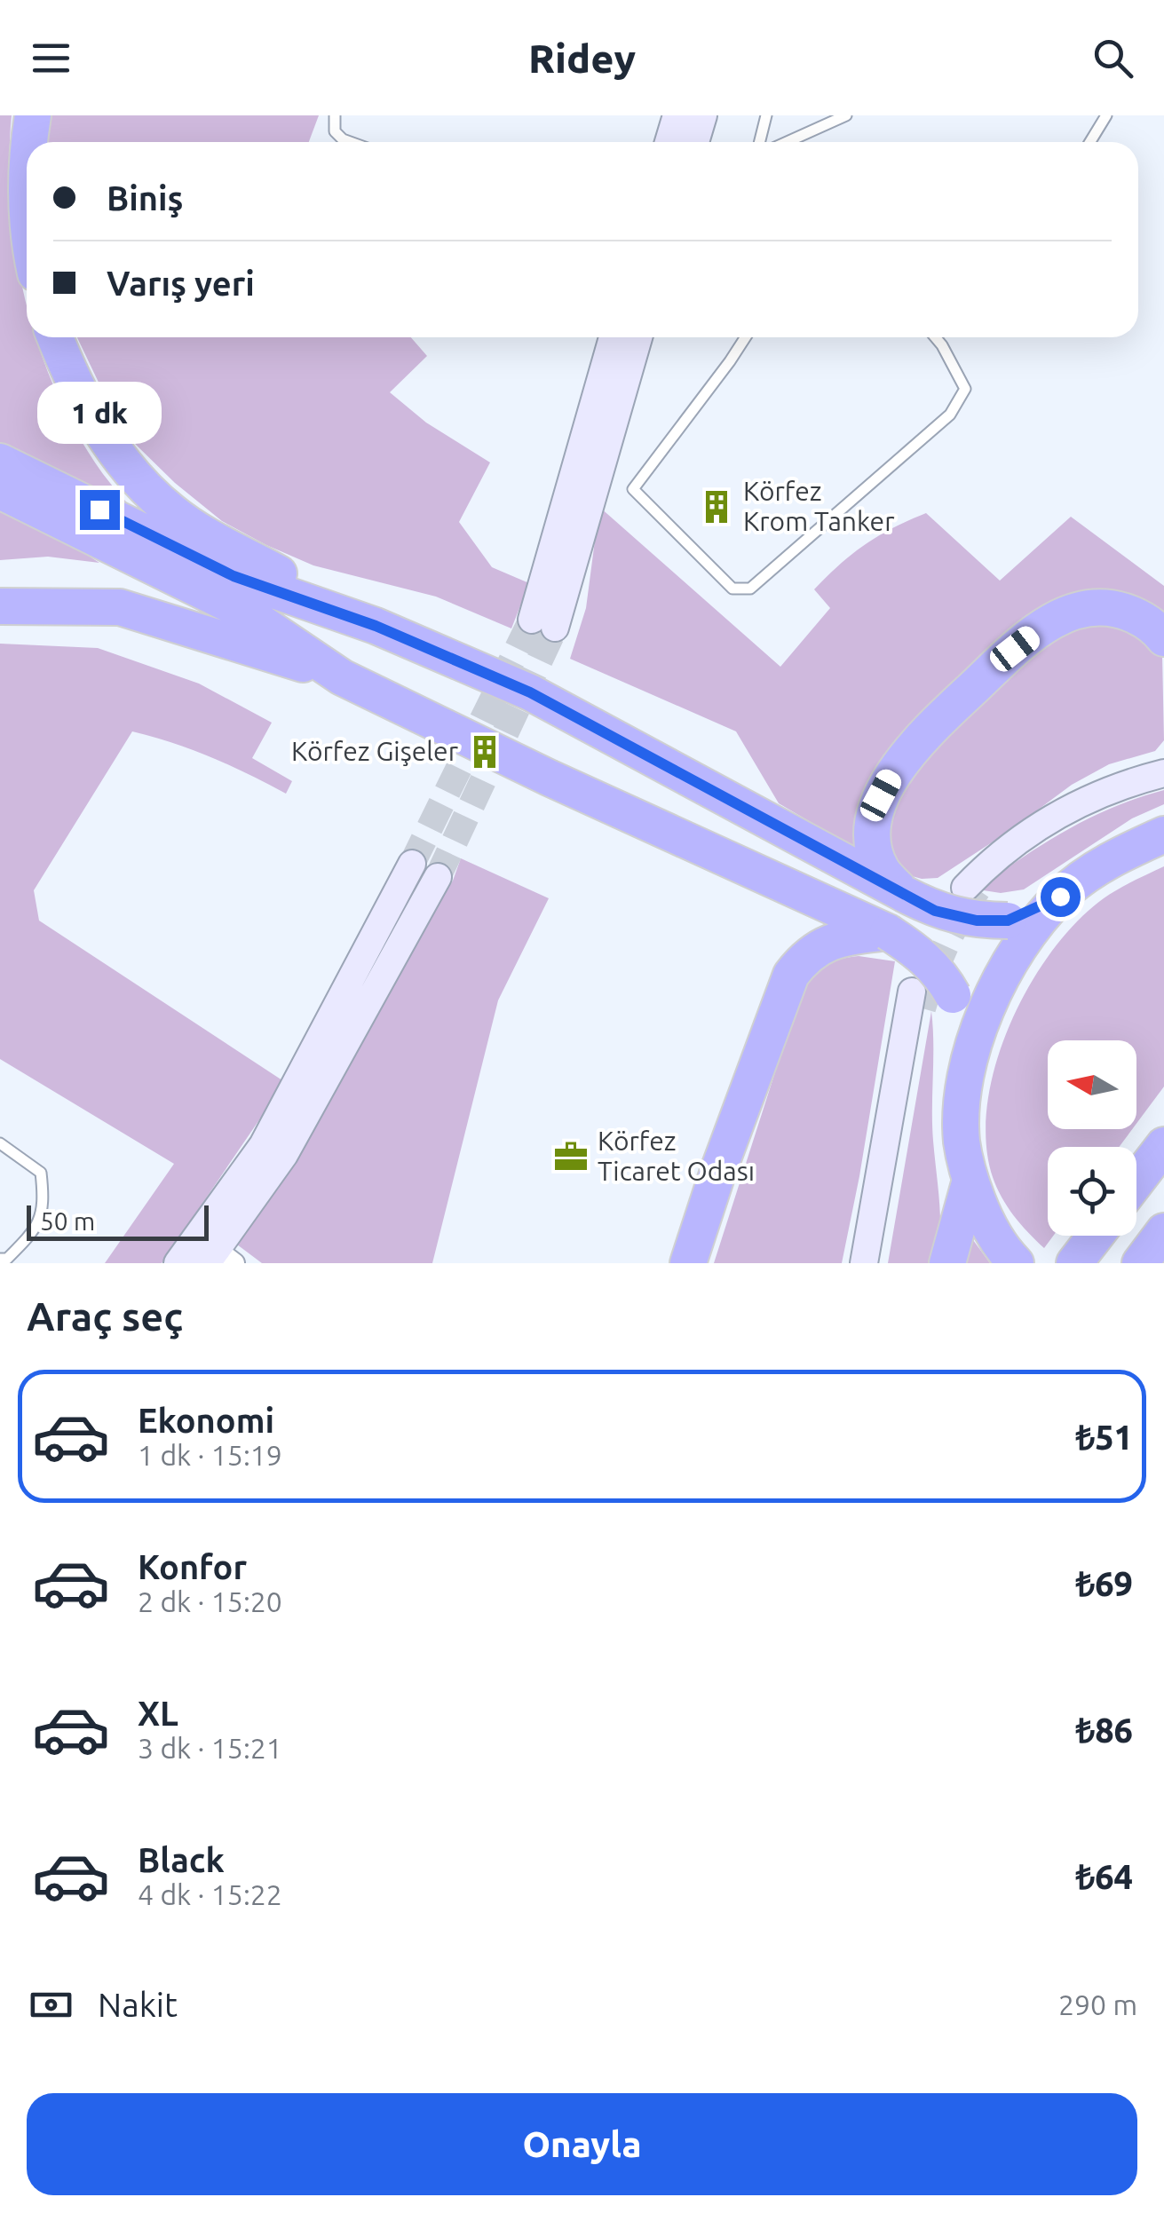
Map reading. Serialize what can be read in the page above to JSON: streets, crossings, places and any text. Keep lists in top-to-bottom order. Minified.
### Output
{"places":{"building":["Körfez Krom Tanker","Körfez Gişeler"],"office":["Körfez Ticaret Odası"]},"scale_bar":"50 m","north":"left","page":{"header":"Ridey","banner":["Biniş","Varış yeri"],"bubble":"1 dk","scale":"50 m","heading":"Araç seç","list":[{"name":"Ekonomi","note":"1 dk · 15:19","value":"₺51"},{"name":"Konfor","note":"2 dk · 15:20","value":"₺69"},{"name":"XL","note":"3 dk · 15:21","value":"₺86"},{"name":"Black","note":"4 dk · 15:22","value":"₺64"}],"pay":["Nakit","290 m"],"buttons":"Onayla"}}
